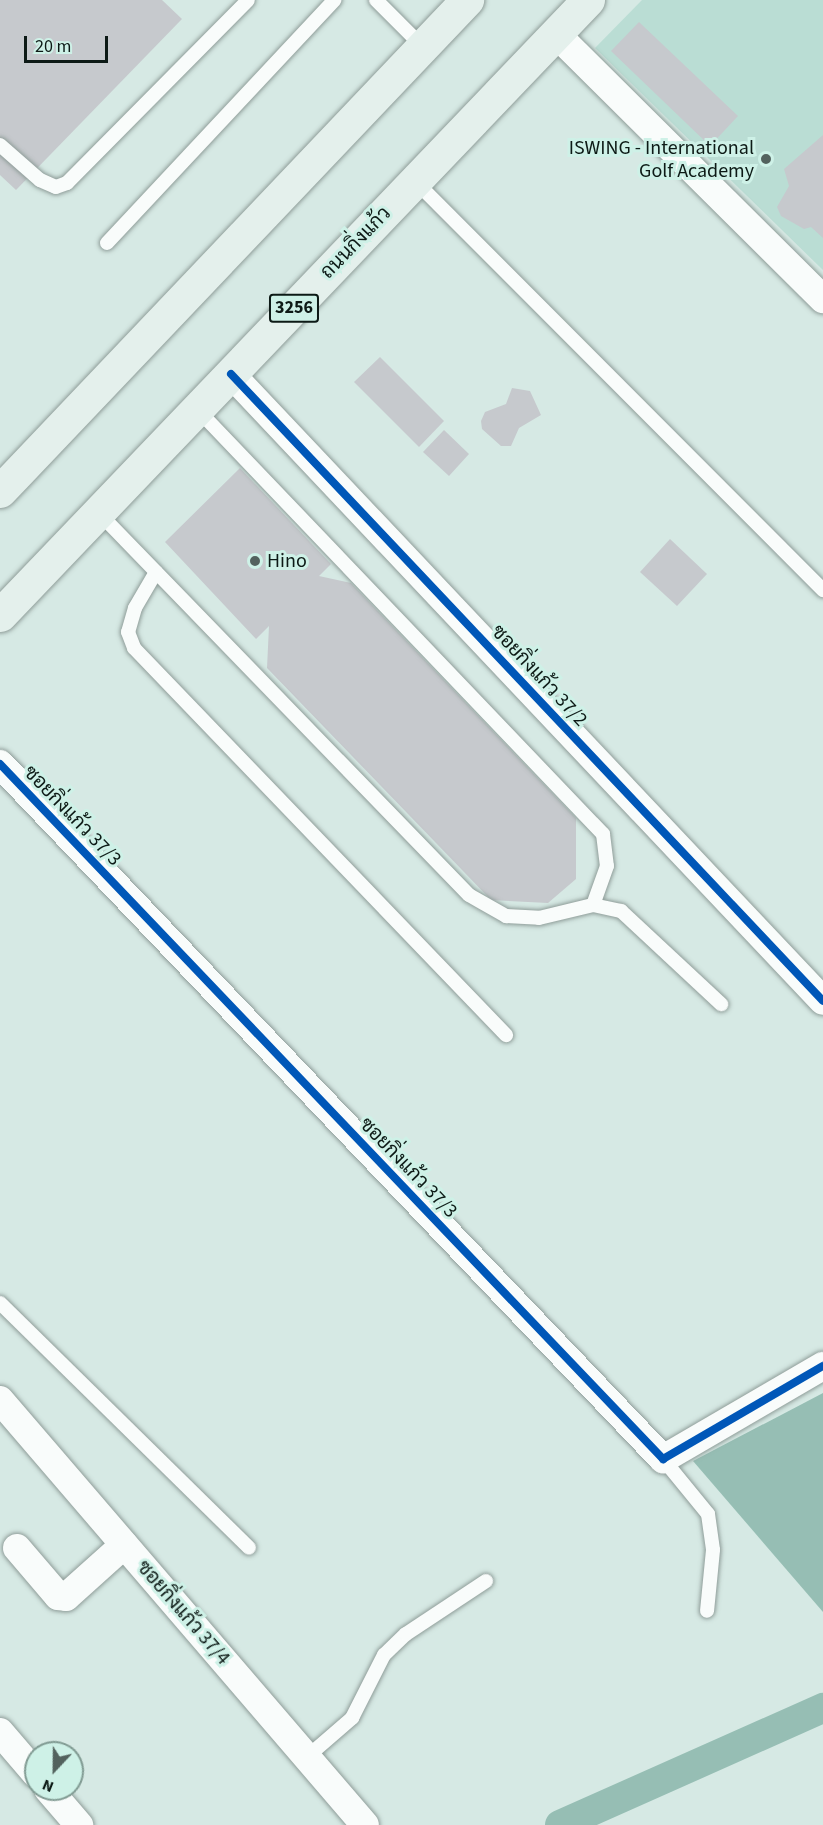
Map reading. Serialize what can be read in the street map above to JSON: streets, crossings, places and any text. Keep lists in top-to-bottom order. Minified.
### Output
{"streets":{"main road":["ถนนกิ่งแก้ว","3256"],"street":["ซอยกิ่งแก้ว 37/2","ซอยกิ่งแก้ว 37/3","ซอยกิ่งแก้ว 37/4"]},"crossings":[["ถนนกิ่งแก้ว","ซอยกิ่งแก้ว 37/2"]],"places":["ISWING - International Golf Academy","Hino"],"scale_bar":"20 m","north":"bottom"}
